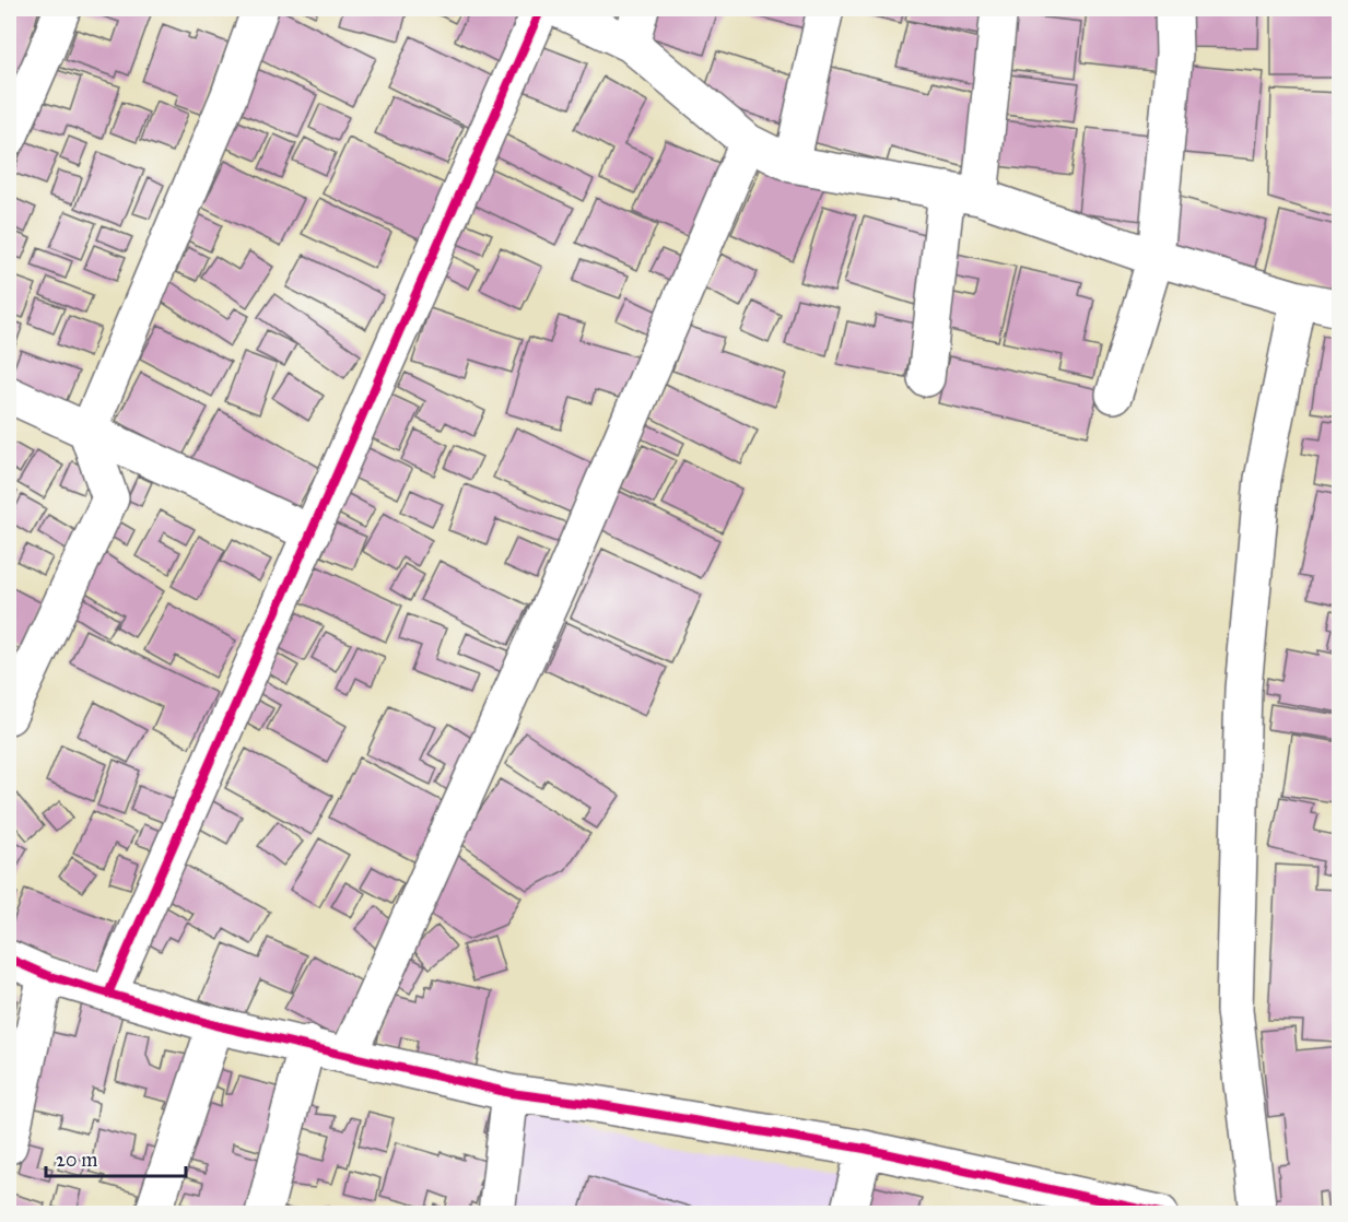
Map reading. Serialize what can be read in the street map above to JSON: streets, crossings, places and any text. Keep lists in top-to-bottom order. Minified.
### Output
{"scale_bar":"20 m"}
